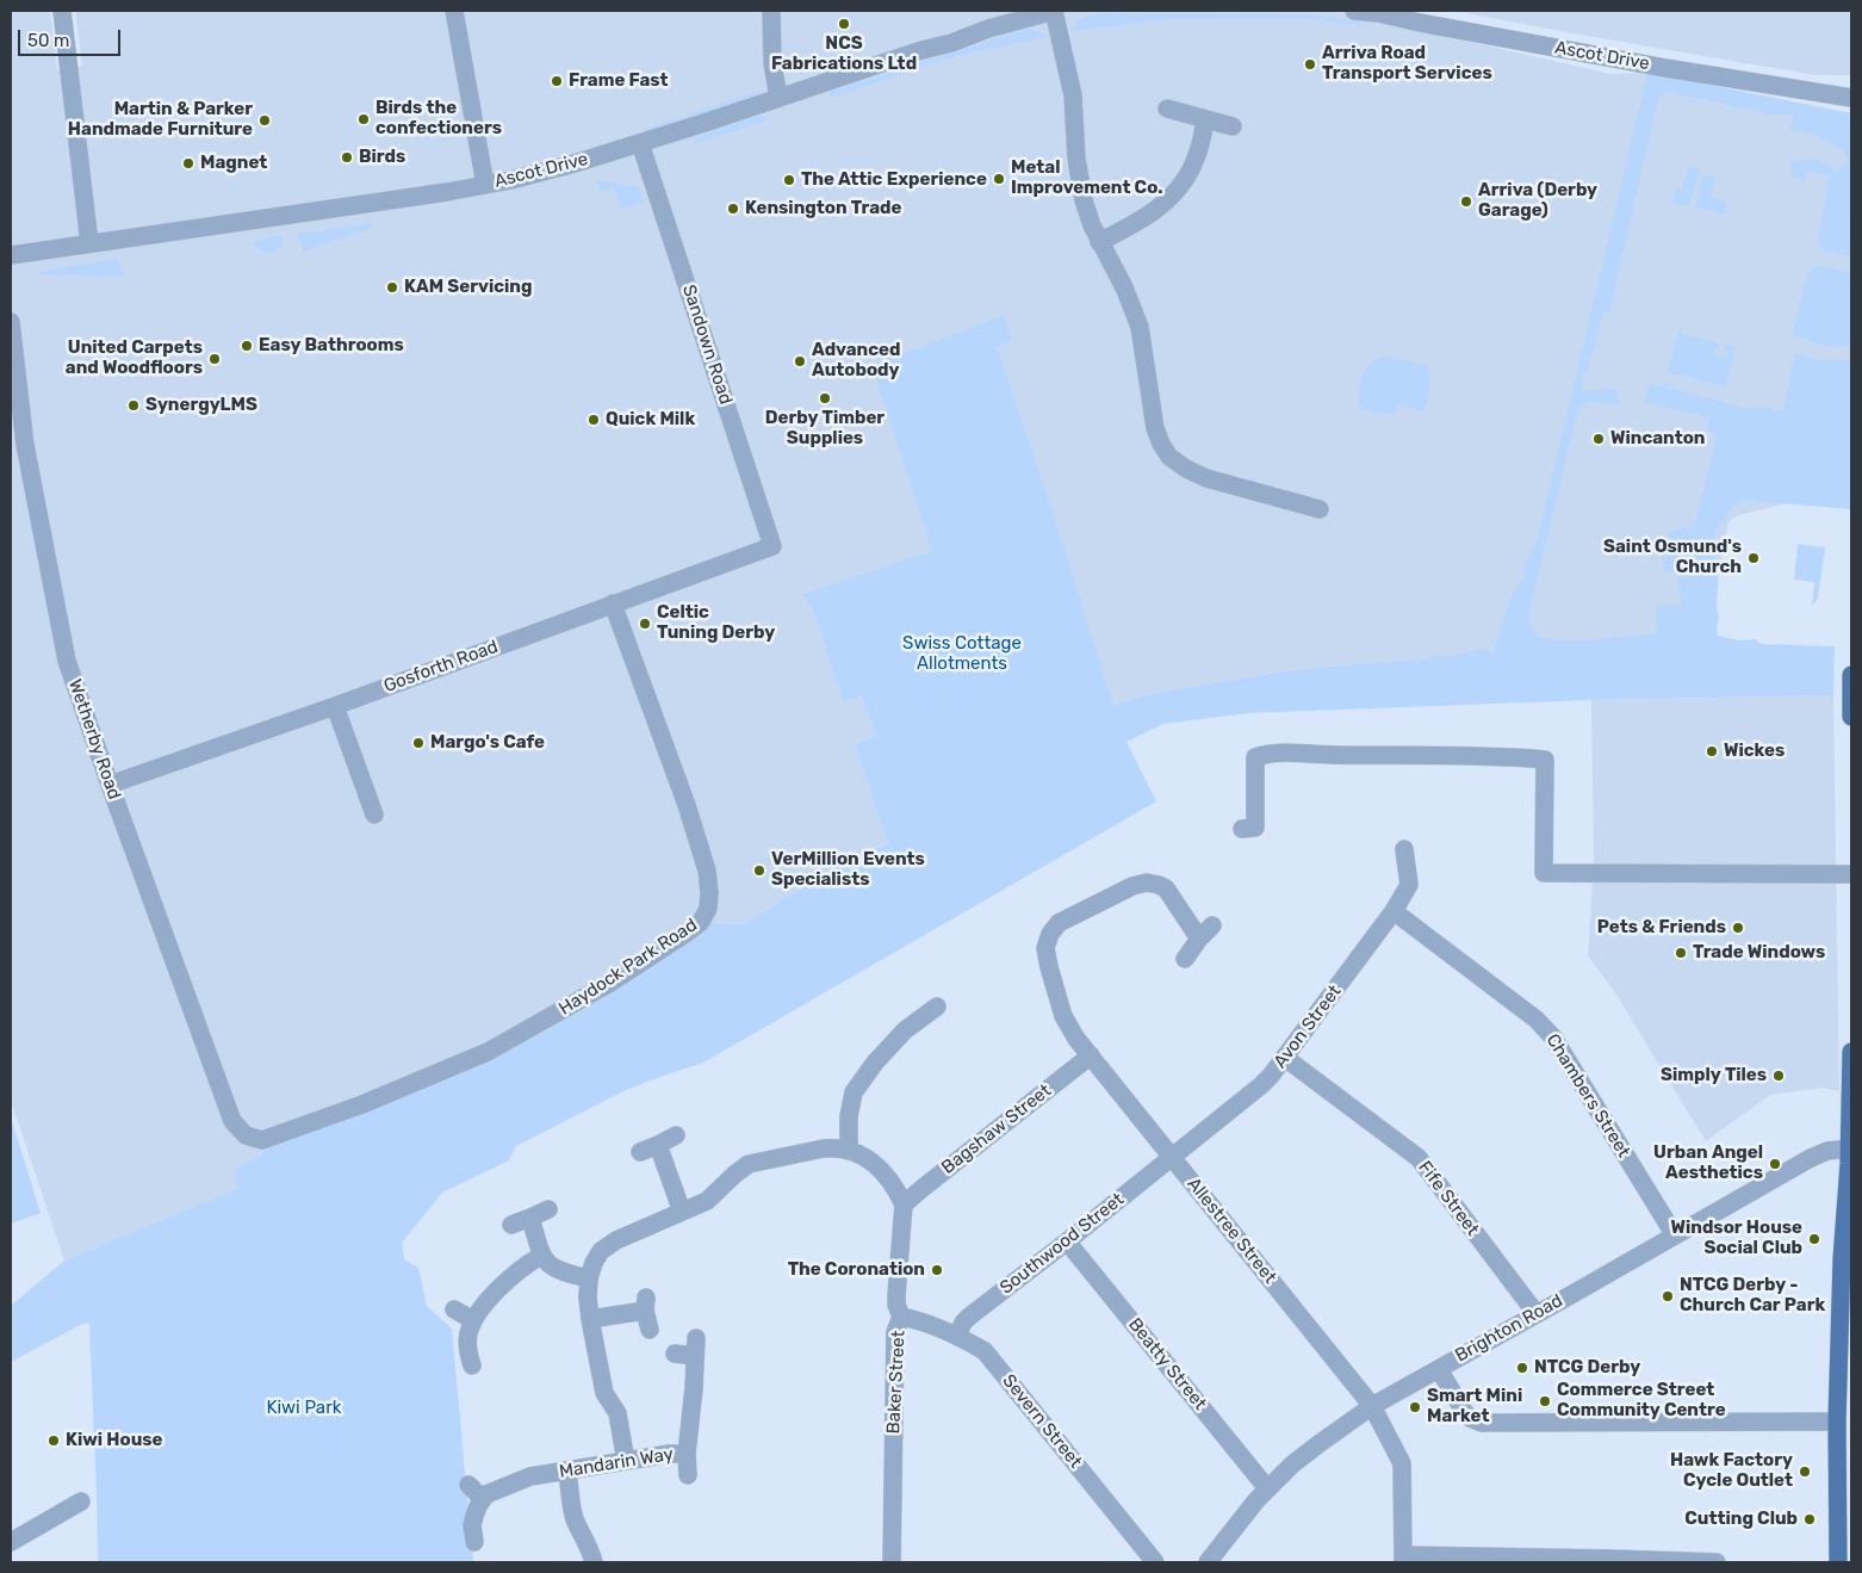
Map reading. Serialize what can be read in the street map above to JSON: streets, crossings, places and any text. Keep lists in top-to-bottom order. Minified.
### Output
{"streets":{"street":["Ascot Drive","Sandown Road","Gosforth Road","Wetherby Road","Haydock Park Road","Avon Street","Chambers Street","Bagshaw Street","Fife Street","Allestree Street","Southwood Street","Brighton Road","Beatty Street","Baker Street","Severn Street","Mandarin Way"]},"crossings":[["Ascot Drive","Sandown Road"],["Sandown Road","Gosforth Road"],["Gosforth Road","Wetherby Road"],["Gosforth Road","Haydock Park Road"],["Wetherby Road","Haydock Park Road"],["Avon Street","Chambers Street"],["Avon Street","Fife Street"],["Avon Street","Allestree Street"],["Avon Street","Southwood Street"],["Chambers Street","Brighton Road"],["Bagshaw Street","Allestree Street"],["Bagshaw Street","Baker Street"],["Fife Street","Brighton Road"],["Allestree Street","Southwood Street"],["Allestree Street","Brighton Road"],["Southwood Street","Beatty Street"],["Southwood Street","Severn Street"],["Brighton Road","Beatty Street"],["Baker Street","Severn Street"]],"parks":["Swiss Cottage Allotments","Kiwi Park"],"places":["NCS Fabrications Ltd","Arriva Road Transport Services","Frame Fast","Birds the confectioners","Martin & Parker Handmade Furniture","Birds","Magnet","Metal Improvement Co.","The Attic Experience","Arriva (Derby Garage)","Kensington Trade","KAM Servicing","Easy Bathrooms","United Carpets and Woodfloors","Advanced Autobody","Derby Timber Supplies","SynergyLMS","Quick Milk","Wincanton","Saint Osmund's Church","Celtic Tuning Derby","Margo's Cafe","Wickes","VerMillion Events Specialists","Pets & Friends","Trade Windows","Simply Tiles","Urban Angel Aesthetics","Windsor House Social Club","The Coronation","NTCG Derby - Church Car Park","NTCG Derby","Commerce Street Community Centre","Smart Mini Market","Kiwi House","Hawk Factory Cycle Outlet","Cutting Club"],"scale_bar":"50 m"}
